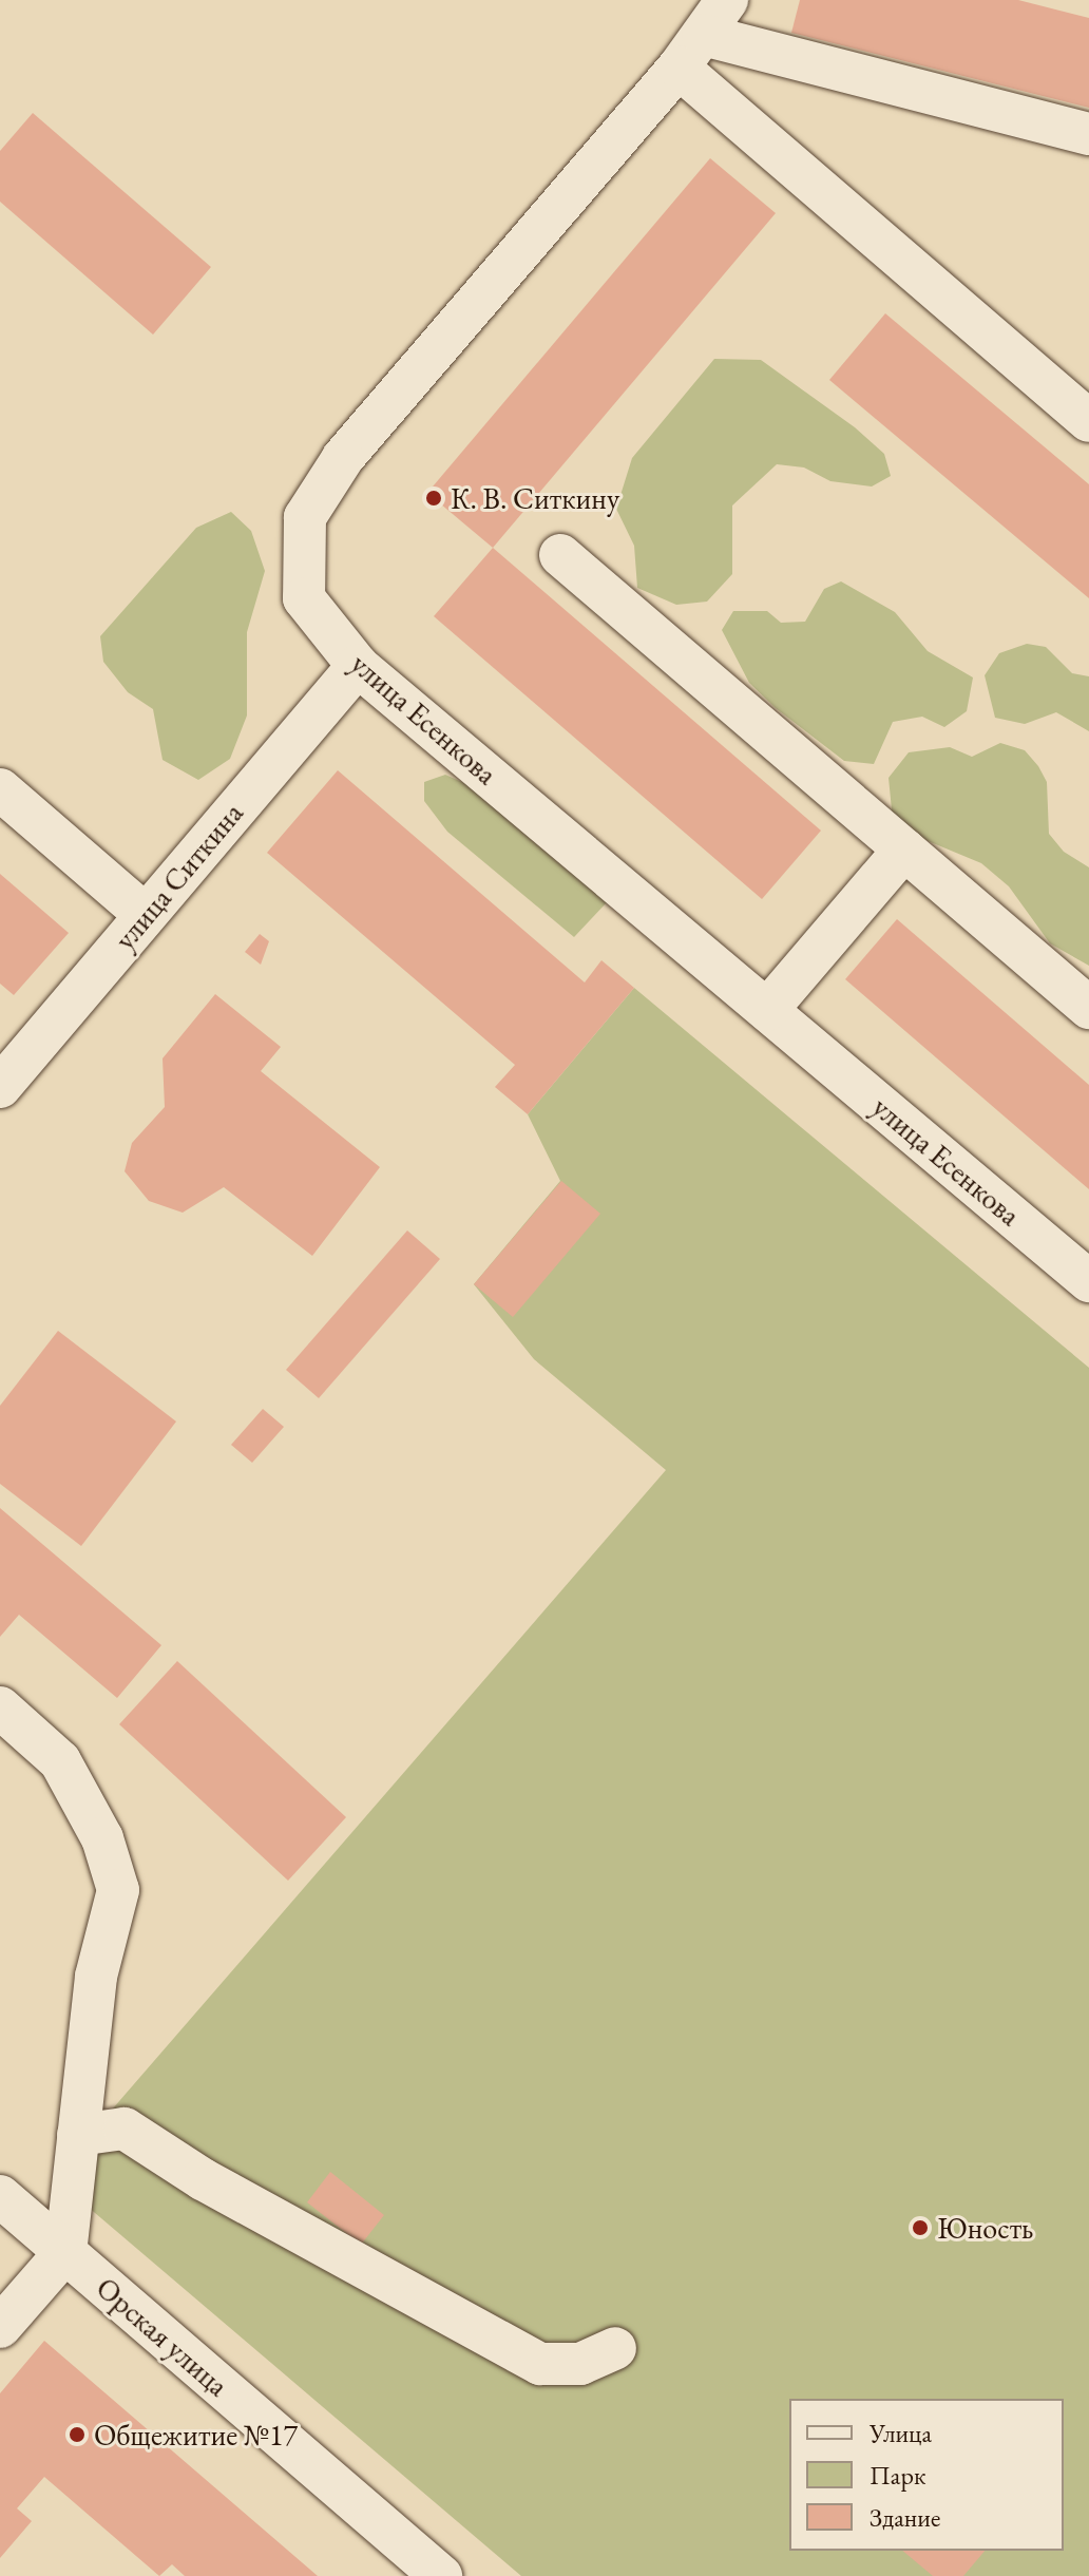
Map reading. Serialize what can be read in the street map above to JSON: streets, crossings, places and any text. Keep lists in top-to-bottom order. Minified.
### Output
{"streets":{"street":["улица Есенкова","улица Ситкина","Орская улица"]},"crossings":[["улица Есенкова","улица Ситкина"]],"places":["К. В. Ситкину","Юность","Общежитие №17"],"legend":["Улица","Парк","Здание"]}
